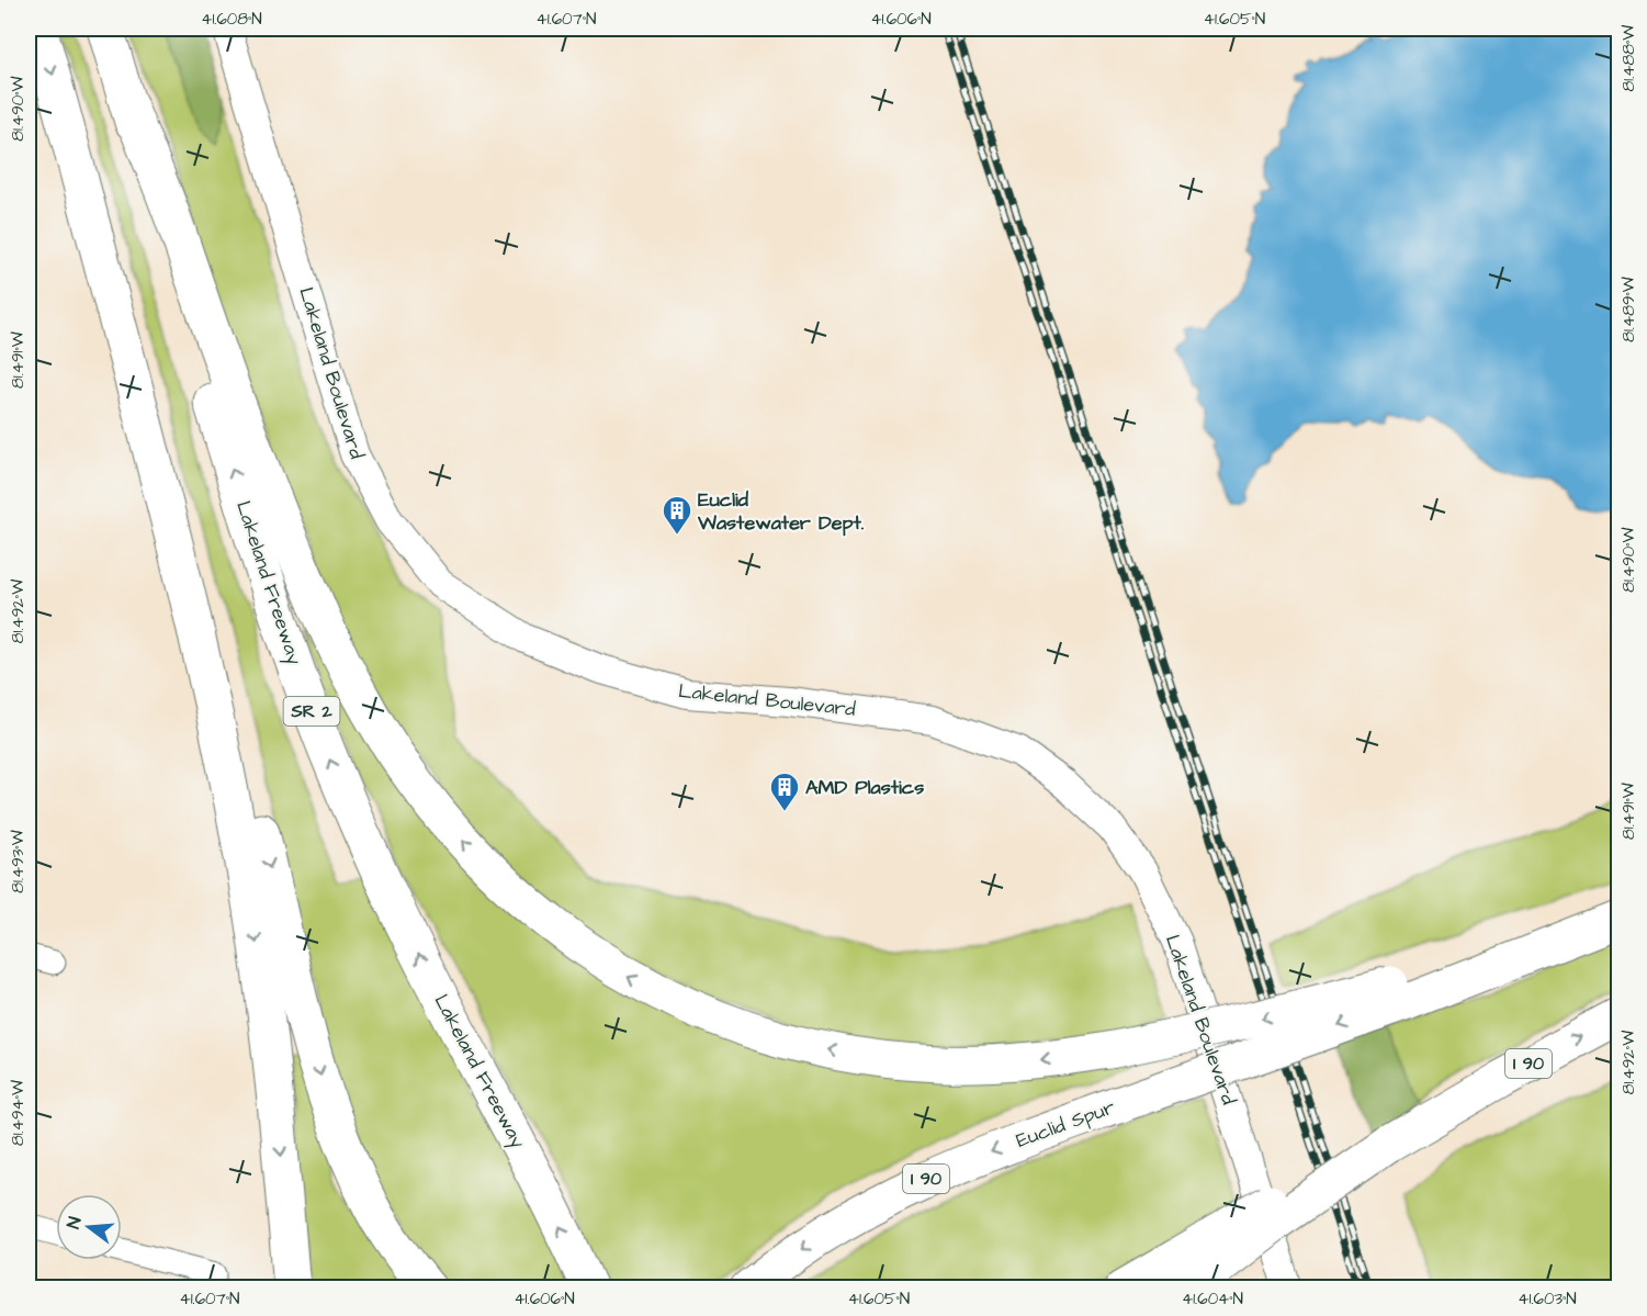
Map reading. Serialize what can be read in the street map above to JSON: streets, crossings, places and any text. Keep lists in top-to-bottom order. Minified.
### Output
{"streets":{"highway":["Lakeland Freeway","SR 2","I 90","Euclid Spur"],"street":["Lakeland Boulevard"]},"crossings":[["I 90","Euclid Spur"]],"places":{"building":["Euclid Wastewater Dept.","AMD Plastics"]},"north":"left","coordinates":["41.608°N","41.607°N","41.606°N","41.605°N","81.488°W","81.490°W","81.489°W","81.491°W","81.492°W","81.493°W","81.494°W","41.604°N","41.603°N"]}
